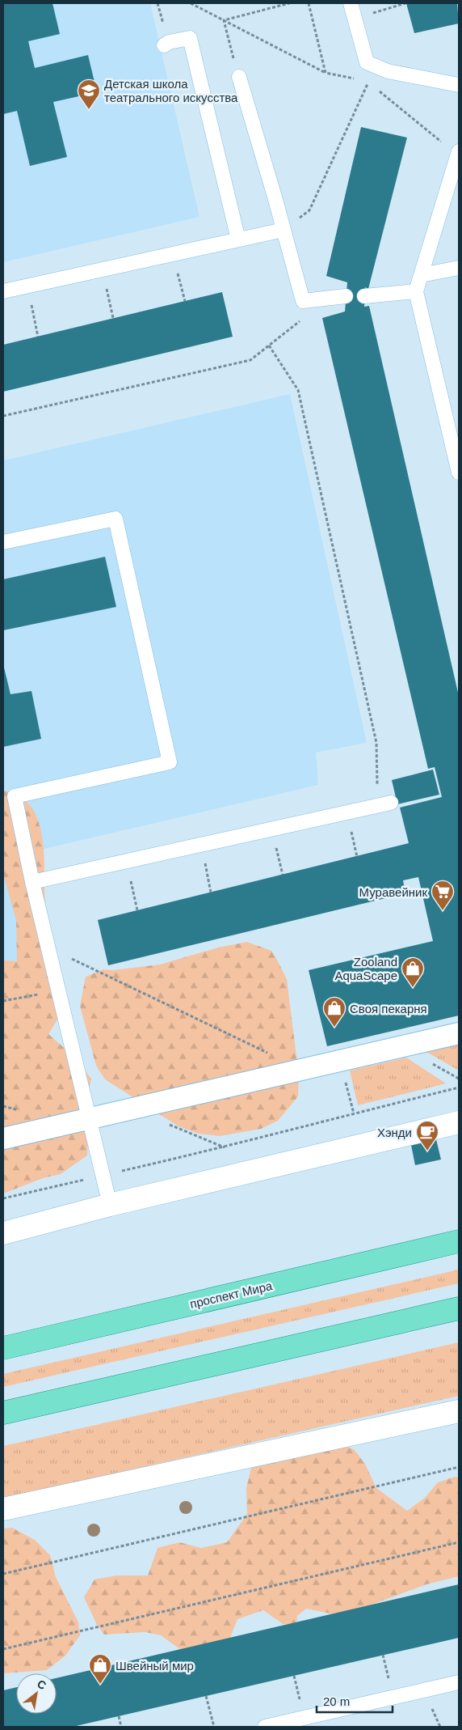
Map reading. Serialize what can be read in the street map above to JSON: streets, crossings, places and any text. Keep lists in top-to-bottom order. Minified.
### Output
{"streets":{"main road":["проспект Мира"]},"places":{"school or university":["Детская школа театрального искусства"],"supermarket":["Муравейник"],"shop":["Zooland AquaScape","Своя пекарня","Швейный мир"],"cafe":["Хэнди"]},"scale_bar":"20 m","north":"top right"}
